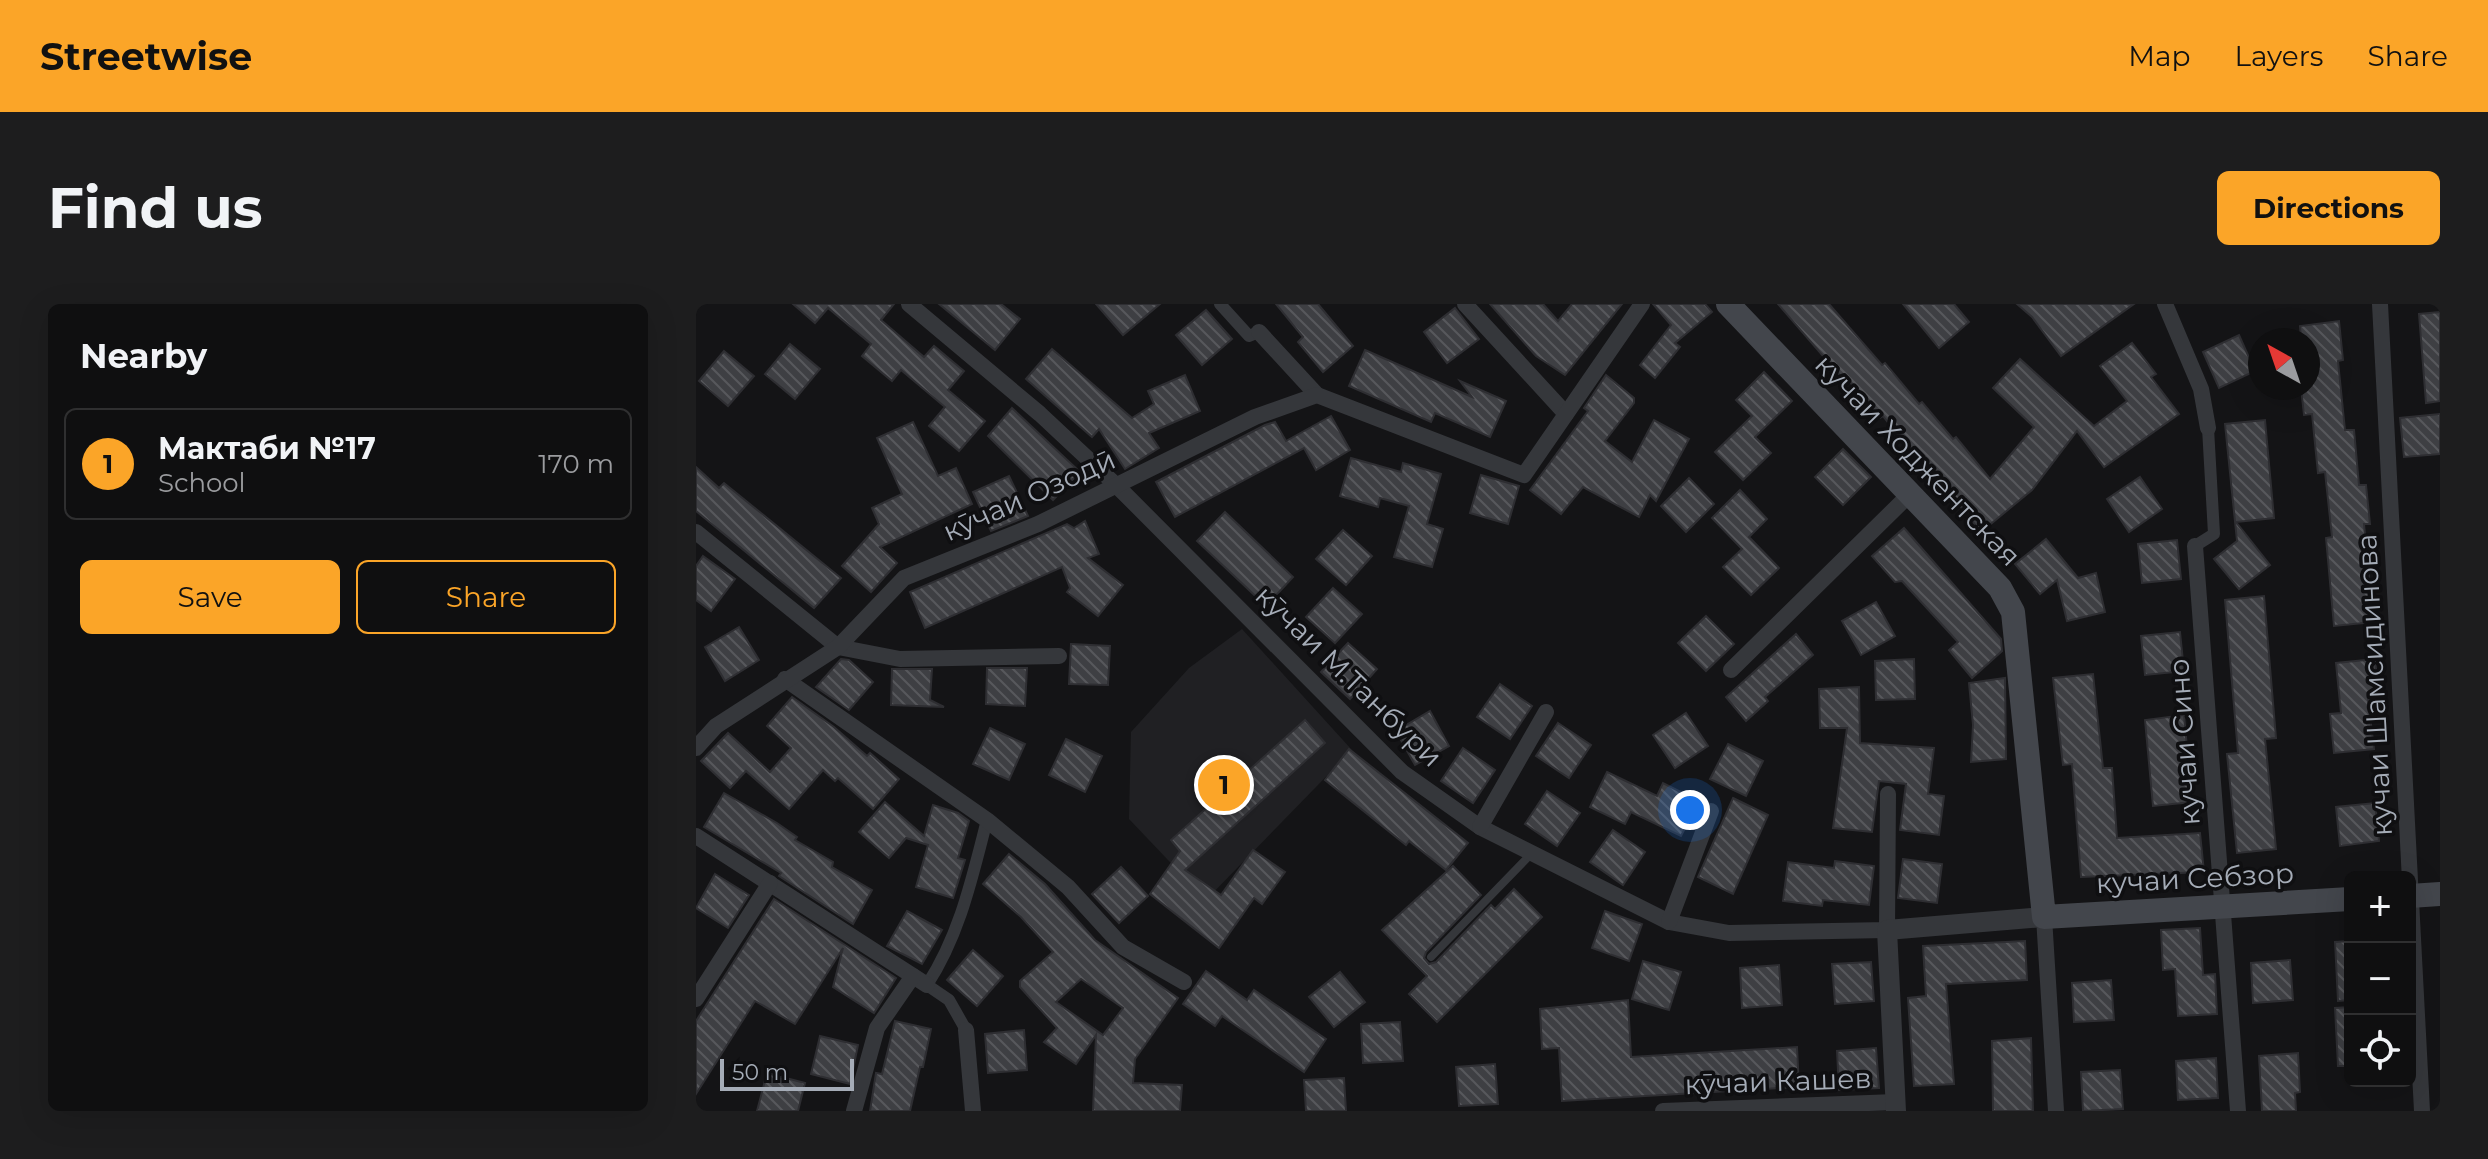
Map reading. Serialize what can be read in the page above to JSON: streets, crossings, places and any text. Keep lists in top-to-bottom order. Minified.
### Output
{"streets":{"main road":["кучаи Ходжентская","кучаи Себзор"],"street":["кӯчаи Озодӣ","кӯчаи М.Танбури","кучаи Шамсидинова","кучаи Сино","кӯчаи Кашев"]},"crossings":[["кучаи Ходжентская","кӯчаи М.Танбури"],["кучаи Ходжентская","кучаи Себзор"],["кӯчаи Озодӣ","кӯчаи М.Танбури"],["кӯчаи М.Танбури","кучаи Себзор"],["кучаи Сино","кучаи Себзор"]],"scale_bar":"50 m","north":"top left","page":{"header":"Streetwise","nav":["Map","Layers","Share"],"buttons":["Directions",["Save","Share"]],"title":"Find us","heading":"Nearby","list":[{"mark":"1","name":"Мактаби №17","note":"School","value":"170 m"}],"pins":"1","map_buttons":["+","−"],"scale":"50 m"}}
